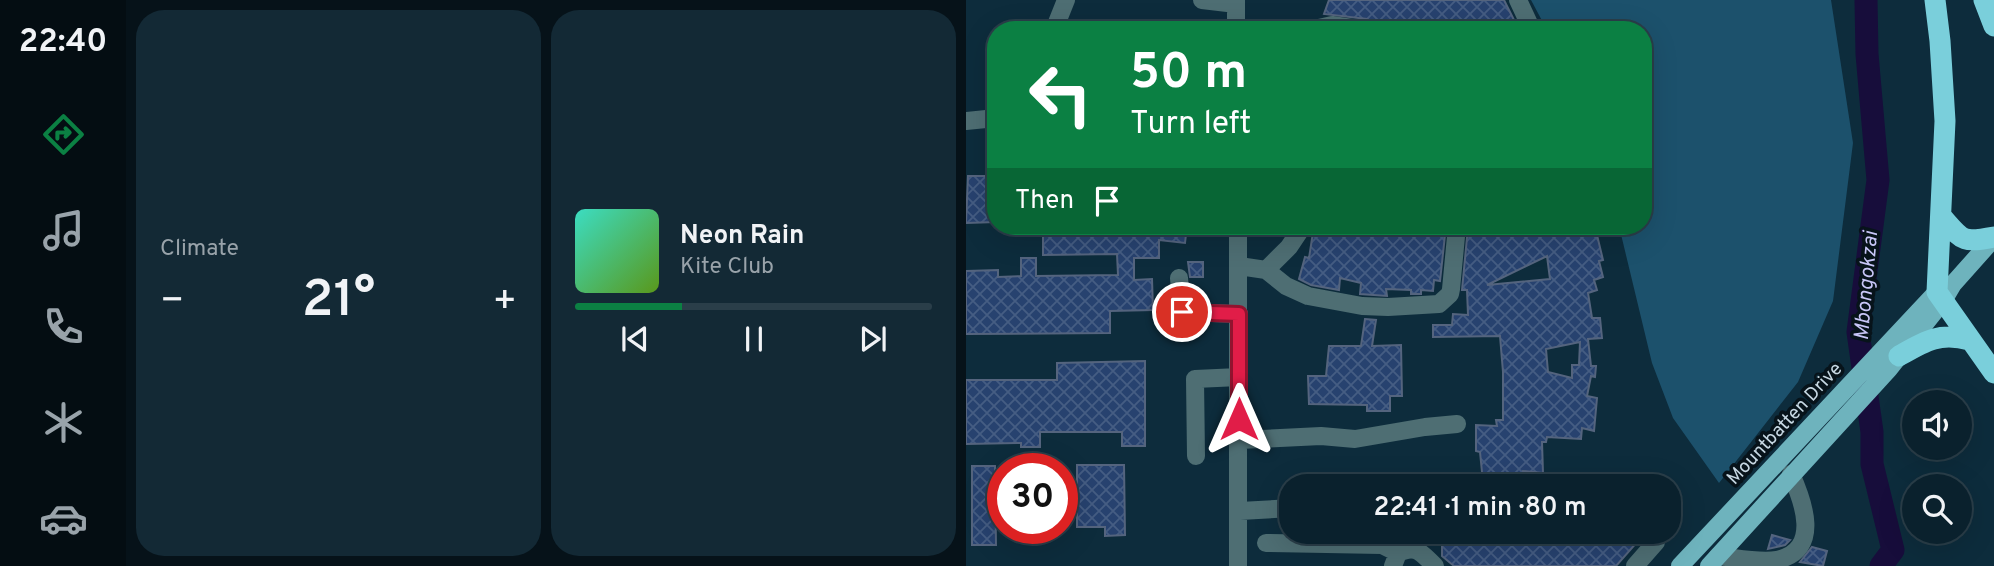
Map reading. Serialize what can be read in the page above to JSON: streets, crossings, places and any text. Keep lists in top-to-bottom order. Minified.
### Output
{"streets":{"main road":["Mountbatten Drive"]},"water":["Mbongokzai"],"page":{"tabs":"22:40","tile":"Climate","turn":["50 m","Turn left"],"then":"Then","song":["Neon Rain","Kite Club"],"heat":["−","21°","+"],"limit":"30","trip":"22:41 · 1 min · 80 m"}}
